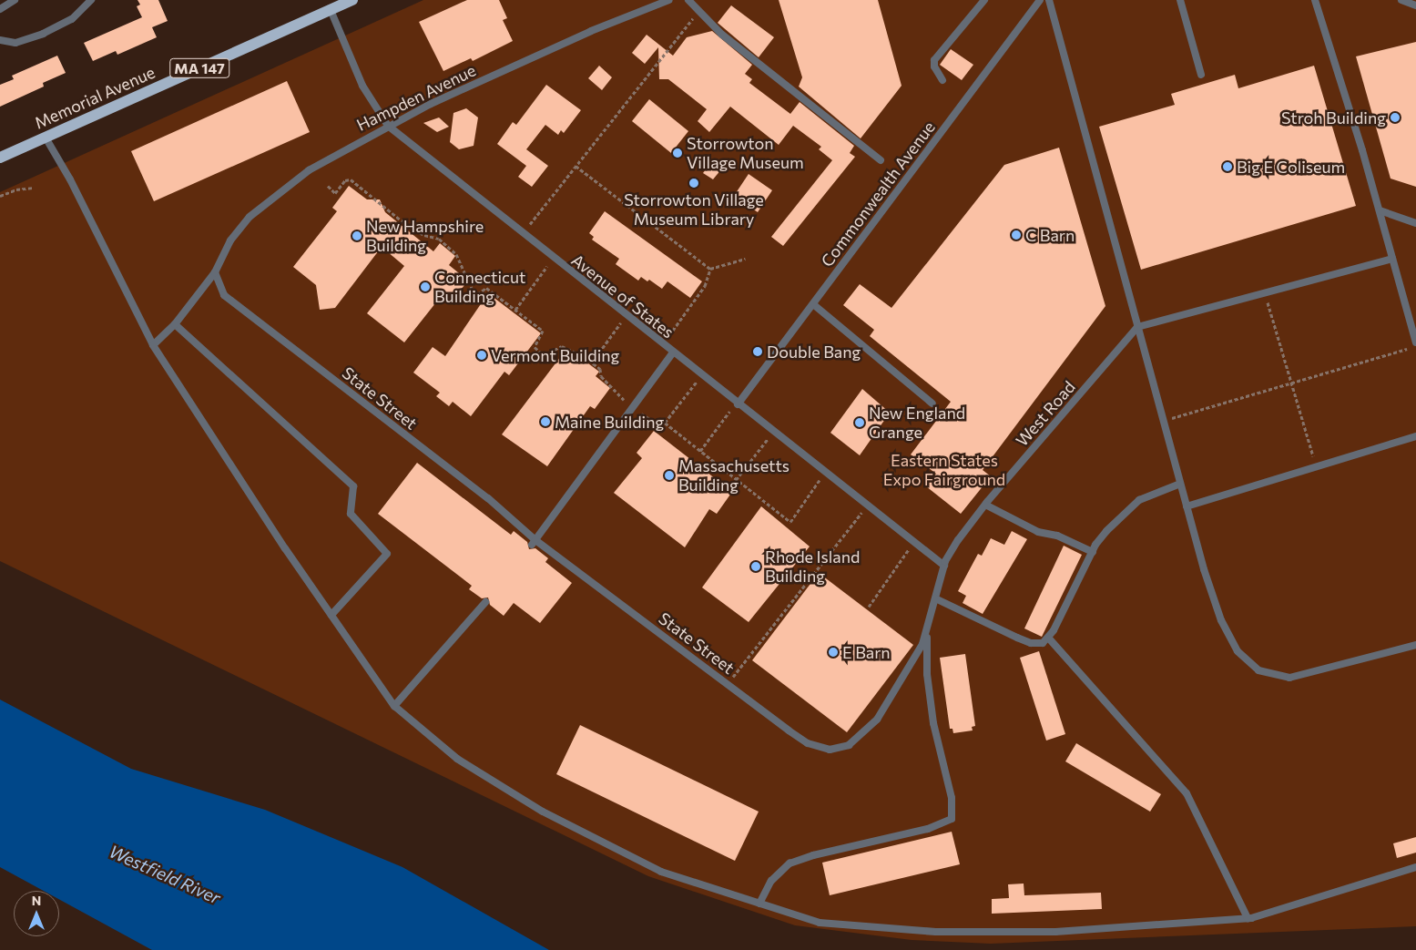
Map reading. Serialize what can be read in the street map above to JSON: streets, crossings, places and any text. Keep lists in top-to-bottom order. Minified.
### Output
{"streets":{"main road":["MA 147","Memorial Avenue"],"lane":["Hampden Avenue","Commonwealth Avenue","Avenue of States","State Street","West Road"]},"crossings":[["Memorial Avenue","Avenue of States"],["Hampden Avenue","Avenue of States"],["Hampden Avenue","State Street"],["Commonwealth Avenue","Avenue of States"],["Avenue of States","West Road"],["State Street","West Road"]],"water":["Westfield River"],"parks":["Eastern States Expo Fairground"],"places":["Stroh Building","Storrowton Village Museum","Big E Coliseum","Storrowton Village Museum Library","C Barn","New Hampshire Building","Connecticut Building","Double Bang","Vermont Building","Maine Building","New England Grange","Massachusetts Building","Rhode Island Building","E Barn"],"north":"top"}
